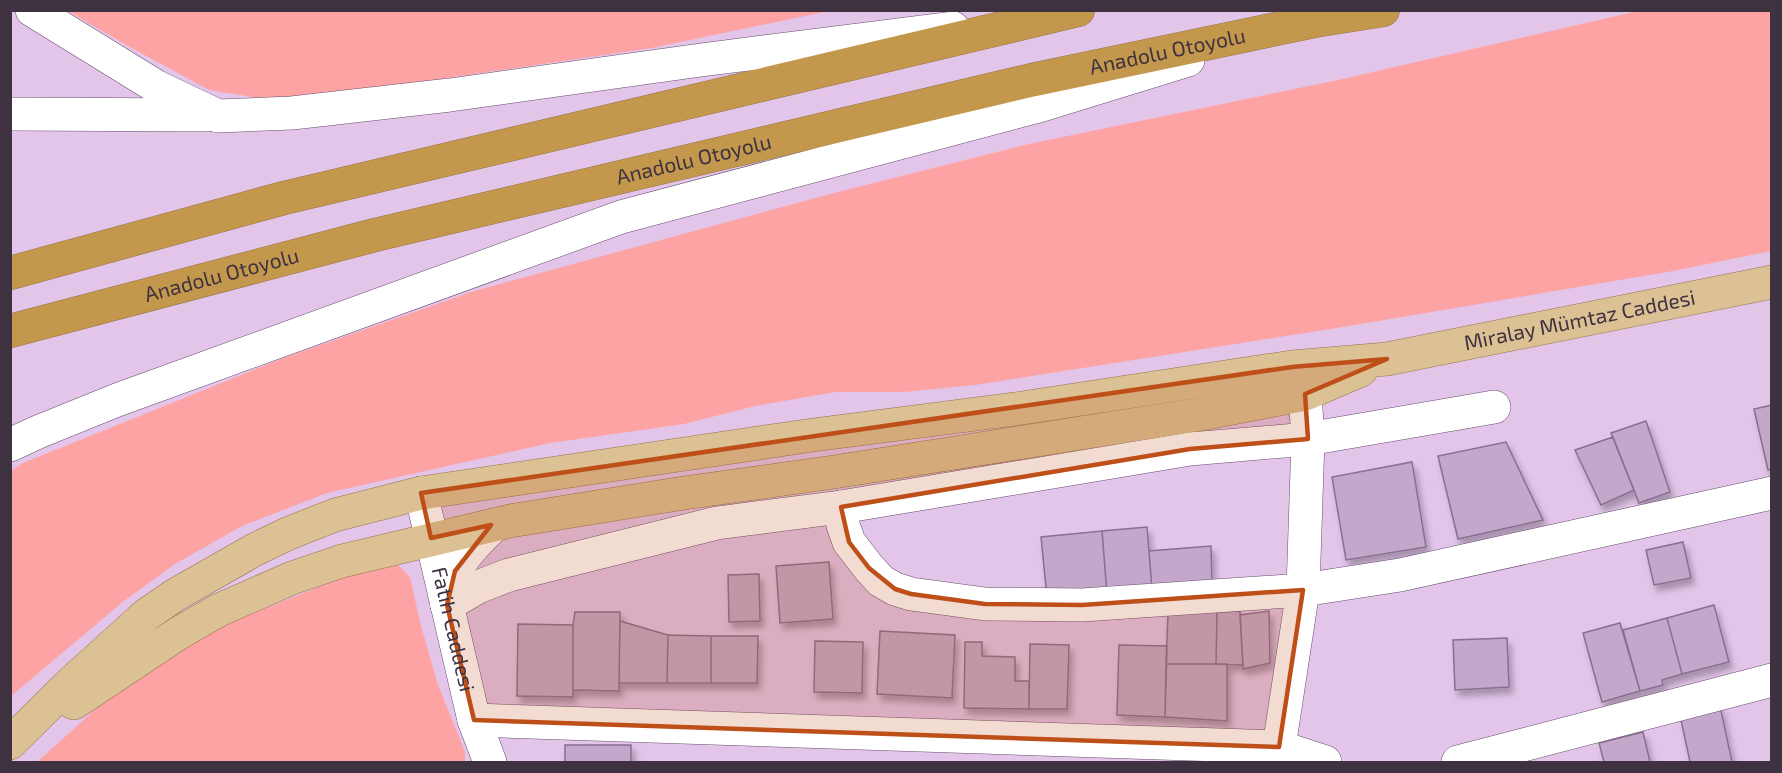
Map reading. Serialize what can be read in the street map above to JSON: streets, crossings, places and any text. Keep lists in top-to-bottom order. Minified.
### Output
{"streets":{"highway":["Anadolu Otoyolu"],"main road":["Miralay Mümtaz Caddesi"],"street":["Fatih Caddesi"]}}
